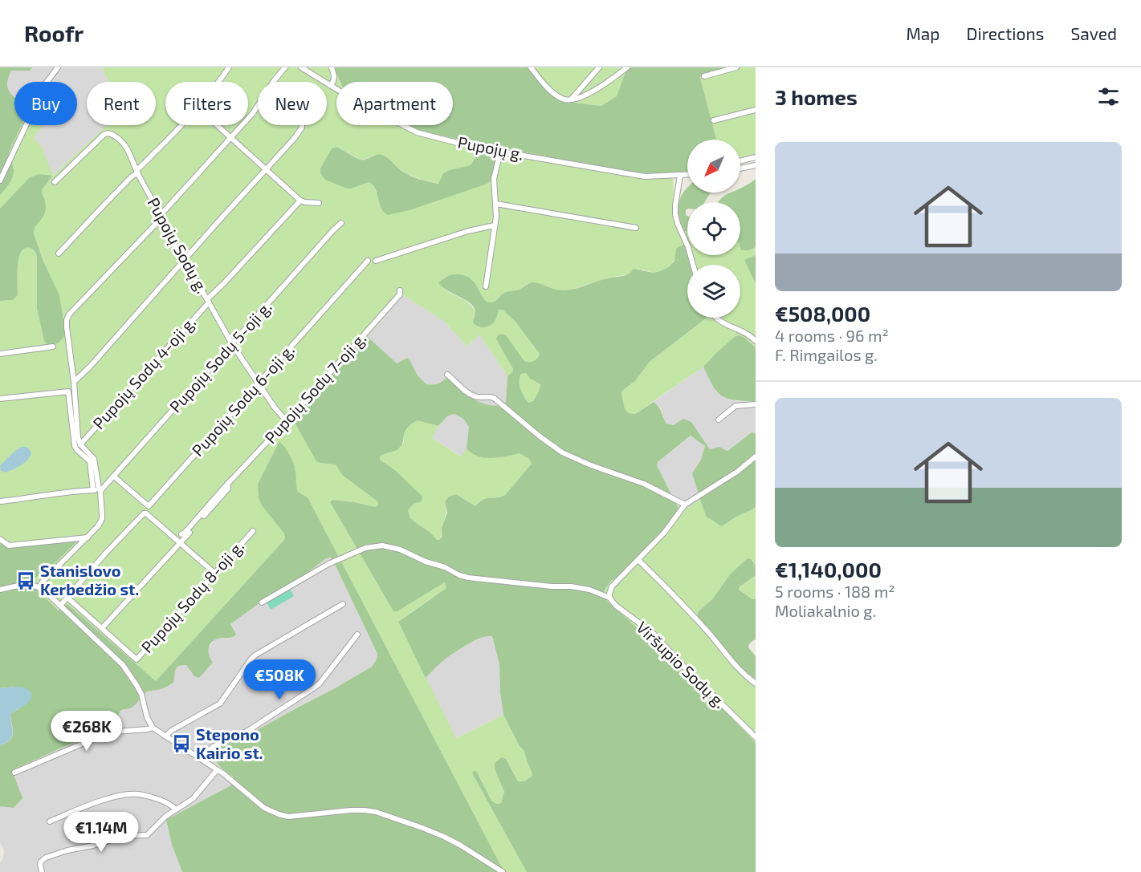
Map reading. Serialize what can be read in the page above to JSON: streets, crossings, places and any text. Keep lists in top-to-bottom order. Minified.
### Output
{"streets":{"street":["Pupojų g.","Pupojų Sodų g.","Pupojų Sodų 5-oji g.","Pupojų Sodų 4-oji g.","Pupojų Sodų 7-oji g.","Pupojų Sodų 6-oji g.","Pupojų Sodų 8-oji g.","Viršupio Sodų g."]},"crossings":[["Pupojų Sodų g.","Pupojų Sodų 5-oji g."],["Pupojų Sodų g.","Pupojų Sodų 4-oji g."],["Pupojų Sodų g.","Pupojų Sodų 7-oji g."],["Pupojų Sodų g.","Pupojų Sodų 6-oji g."],["Pupojų Sodų 5-oji g.","Pupojų Sodų 6-oji g."],["Pupojų Sodų 7-oji g.","Pupojų Sodų 8-oji g."]],"places":{"bus stop":["Stanislovo Kerbedžio st.","Stepono Kairio st."]},"north":"bottom left","page":{"header":"Roofr","nav":["Map","Directions","Saved"],"heading":"3 homes","chip":["Buy","Rent","Filters","New","Apartment"],"list":[{"name":"€508,000","note":"4 rooms · 96 m² · F. Rimgailos g."},{"name":"€1,140,000","note":"5 rooms · 188 m² · Moliakalnio g."}],"price":["€508K","€268K","€1.14M"]}}
